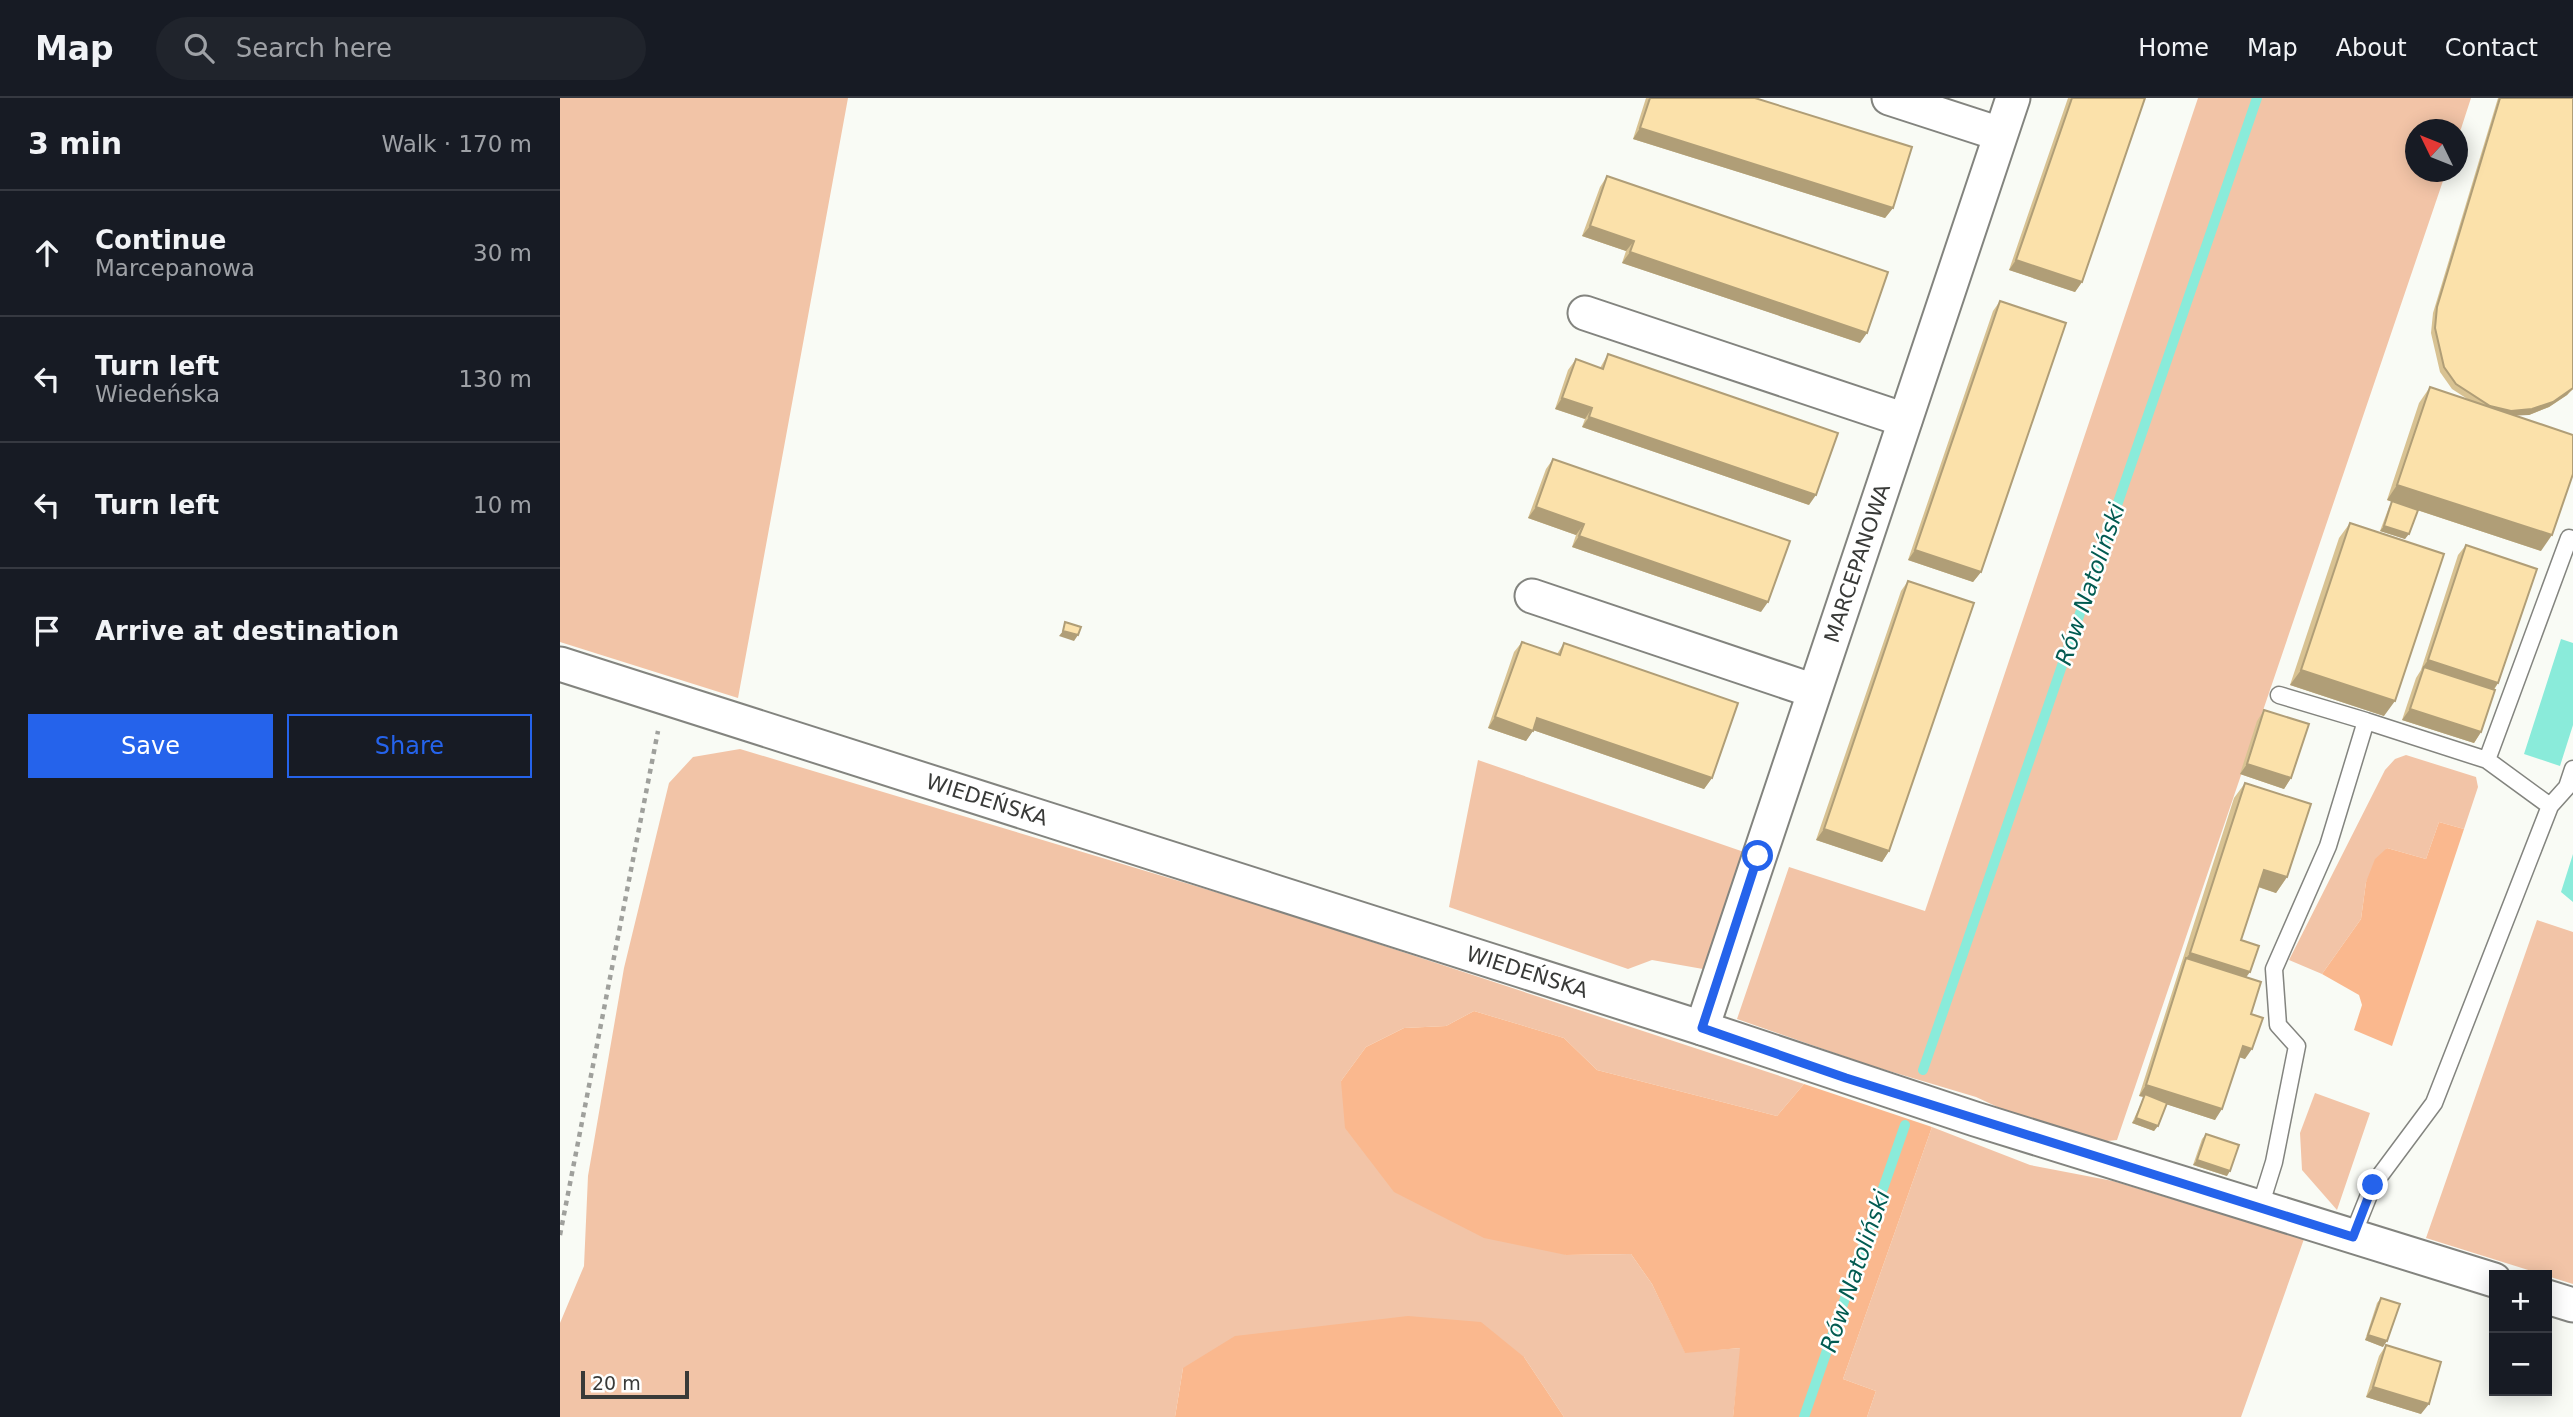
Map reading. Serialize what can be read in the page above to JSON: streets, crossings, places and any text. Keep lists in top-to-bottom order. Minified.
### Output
{"streets":{"street":["MARCEPANOWA","WIEDEŃSKA"]},"crossings":[["MARCEPANOWA","WIEDEŃSKA"]],"water":["Rów Natoliński"],"scale_bar":"20 m","north":"top left","page":{"header":"Map","search":"Search here","nav":["Home","Map","About","Contact"],"heading":["3 min","Walk · 170 m"],"list":[["Continue","Marcepanowa","30 m"],["Turn left","Wiedeńska","130 m"],["Turn left","10 m"],"Arrive at destination"],"buttons":["Save","Share"],"map_buttons":["+","−"],"scale":"20 m"}}
